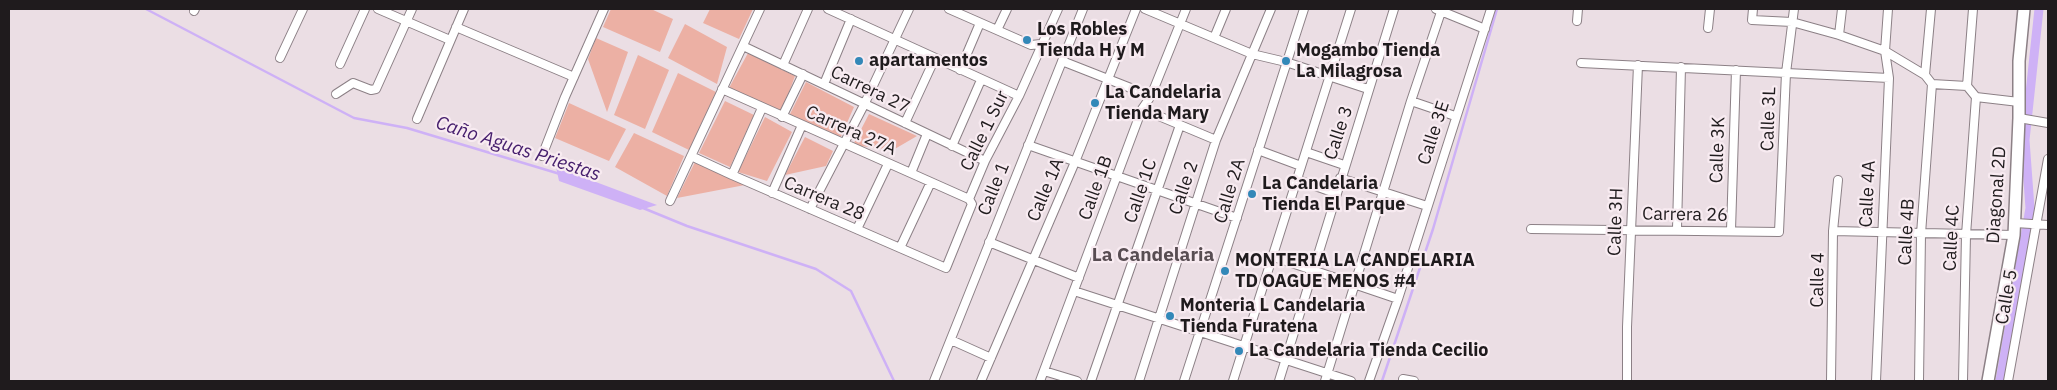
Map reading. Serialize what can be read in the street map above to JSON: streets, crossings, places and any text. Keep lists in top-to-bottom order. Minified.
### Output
{"streets":{"street":["Carrera 27","Calle 3L","Carrera 27A","Calle 1 Sur","Calle 3","Calle 3E","Calle 3K","Calle 1B","Calle 2","Calle 1","Calle 1A","Calle 1C","Calle 2A","Calle 4A","Diagonal 2D","Carrera 28","Carrera 26","Calle 3H","Calle 4B","Calle 4C","Calle 4","Calle 5"]},"crossings":[["Carrera 27","Calle 1 Sur"],["Calle 3L","Carrera 26"],["Carrera 27A","Calle 1 Sur"],["Calle 1 Sur","Carrera 28"],["Calle 3K","Carrera 26"],["Diagonal 2D","Calle 5"],["Carrera 26","Calle 3H"]],"districts":["La Candelaria"],"water":["Caño Aguas Priestas"],"places":["Los Robles Tienda H y M","apartamentos","Mogambo Tienda La Milagrosa","La Candelaria Tienda Mary","La Candelaria Tienda El Parque","MONTERIA LA CANDELARIA TD OAGUE MENOS #4","Monteria L Candelaria Tienda Furatena","La Candelaria Tienda Cecilio"]}
